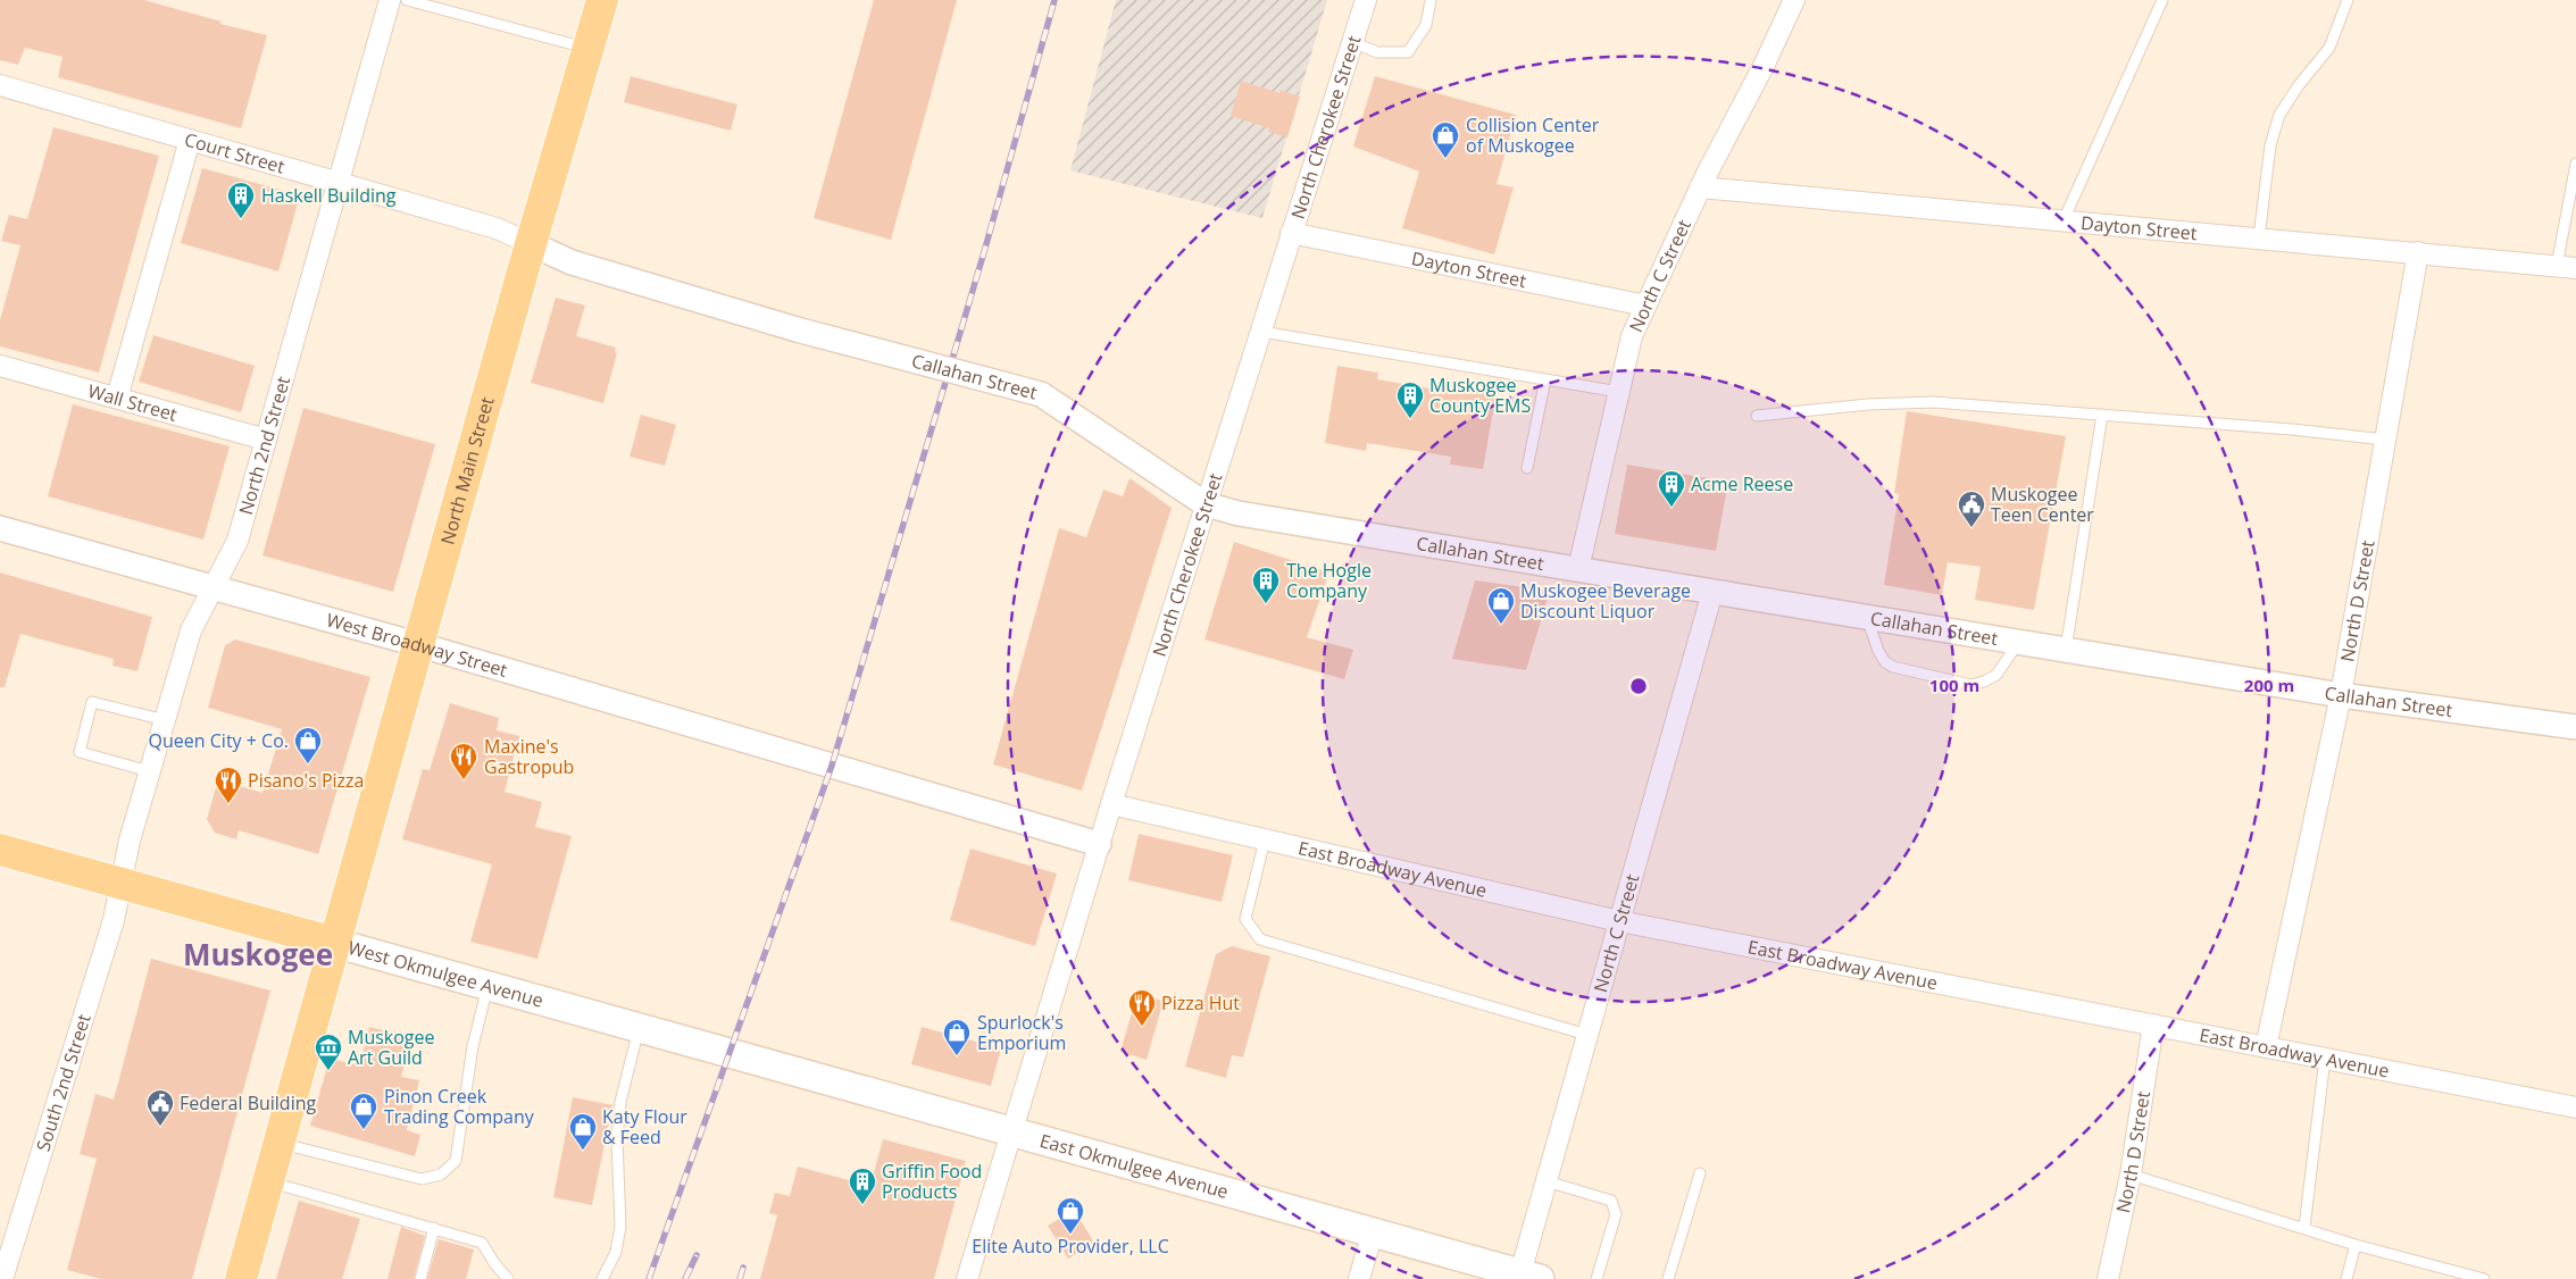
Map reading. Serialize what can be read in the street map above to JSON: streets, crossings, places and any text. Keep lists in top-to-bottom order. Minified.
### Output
{"streets":{"main road":["North Main Street","West Okmulgee Avenue","East Okmulgee Avenue"],"street":["North Cherokee Street","Court Street","Dayton Street","North C Street","Callahan Street","Wall Street","North 2nd Street","North D Street","West Broadway Street","East Broadway Avenue","South 2nd Street"]},"crossings":[["North Cherokee Street","Dayton Street"],["North Cherokee Street","Callahan Street"],["North Cherokee Street","West Broadway Street"],["North Cherokee Street","East Broadway Avenue"],["North Cherokee Street","East Okmulgee Avenue"],["Court Street","Callahan Street"],["Court Street","North 2nd Street"],["Court Street","North Main Street"],["Dayton Street","North C Street"],["Dayton Street","North D Street"],["North C Street","Callahan Street"],["North C Street","East Broadway Avenue"],["North C Street","East Okmulgee Avenue"],["Callahan Street","North Main Street"],["Callahan Street","North D Street"],["Wall Street","North 2nd Street"],["North 2nd Street","West Broadway Street"],["North 2nd Street","West Okmulgee Avenue"],["North 2nd Street","South 2nd Street"],["North Main Street","West Broadway Street"],["North Main Street","West Okmulgee Avenue"],["North D Street","East Broadway Avenue"],["West Okmulgee Avenue","South 2nd Street"],["West Okmulgee Avenue","East Okmulgee Avenue"]],"districts":["Muskogee"],"places":{"shop":["Collision Center of Muskogee","Muskogee Beverage Discount Liquor","Queen City + Co.","Spurlock's Emporium","Pinon Creek Trading Company","Katy Flour & Feed","Elite Auto Provider, LLC"],"building":["Haskell Building","Muskogee County EMS","Acme Reese","The Hogle Company","Griffin Food Products"],"public building":["Muskogee Teen Center","Federal Building"],"restaurant":["Maxine's Gastropub","Pisano's Pizza","Pizza Hut"],"museum":["Muskogee Art Guild"]},"rings":["100 m","200 m"]}
